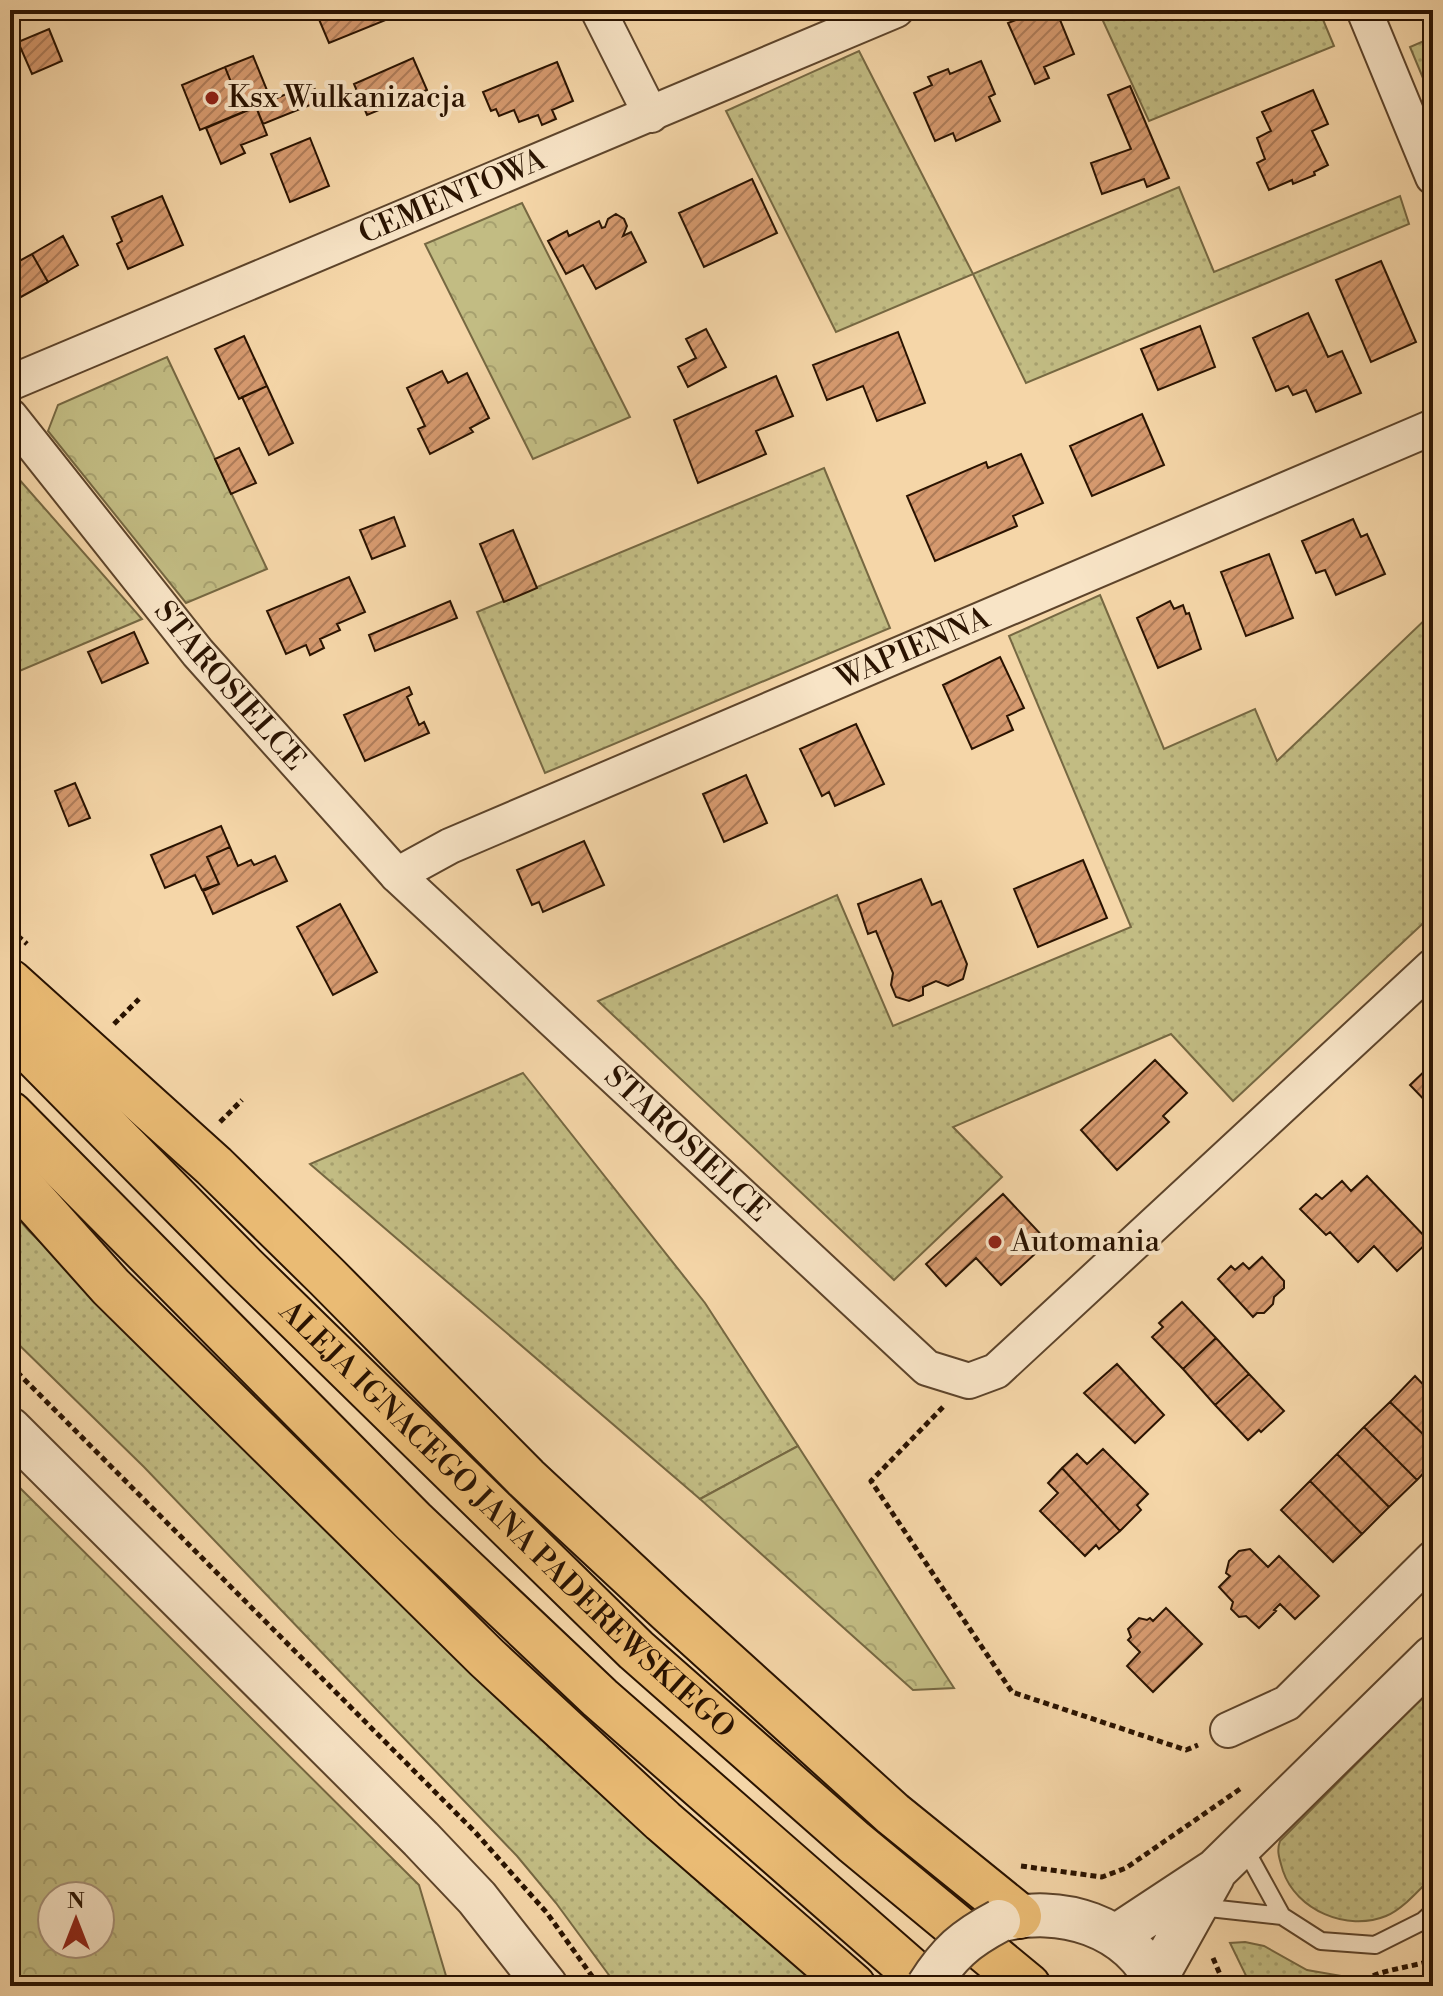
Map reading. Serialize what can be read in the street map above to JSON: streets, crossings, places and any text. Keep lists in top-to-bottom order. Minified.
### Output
{"streets":{"main road":["ALEJA IGNACEGO JANA PADEREWSKIEGO"],"street":["CEMENTOWA","WAPIENNA","STAROSIELCE"]},"crossings":[["WAPIENNA","STAROSIELCE"]],"places":["Ksx Wulkanizacja","Automania"],"north":"top"}
